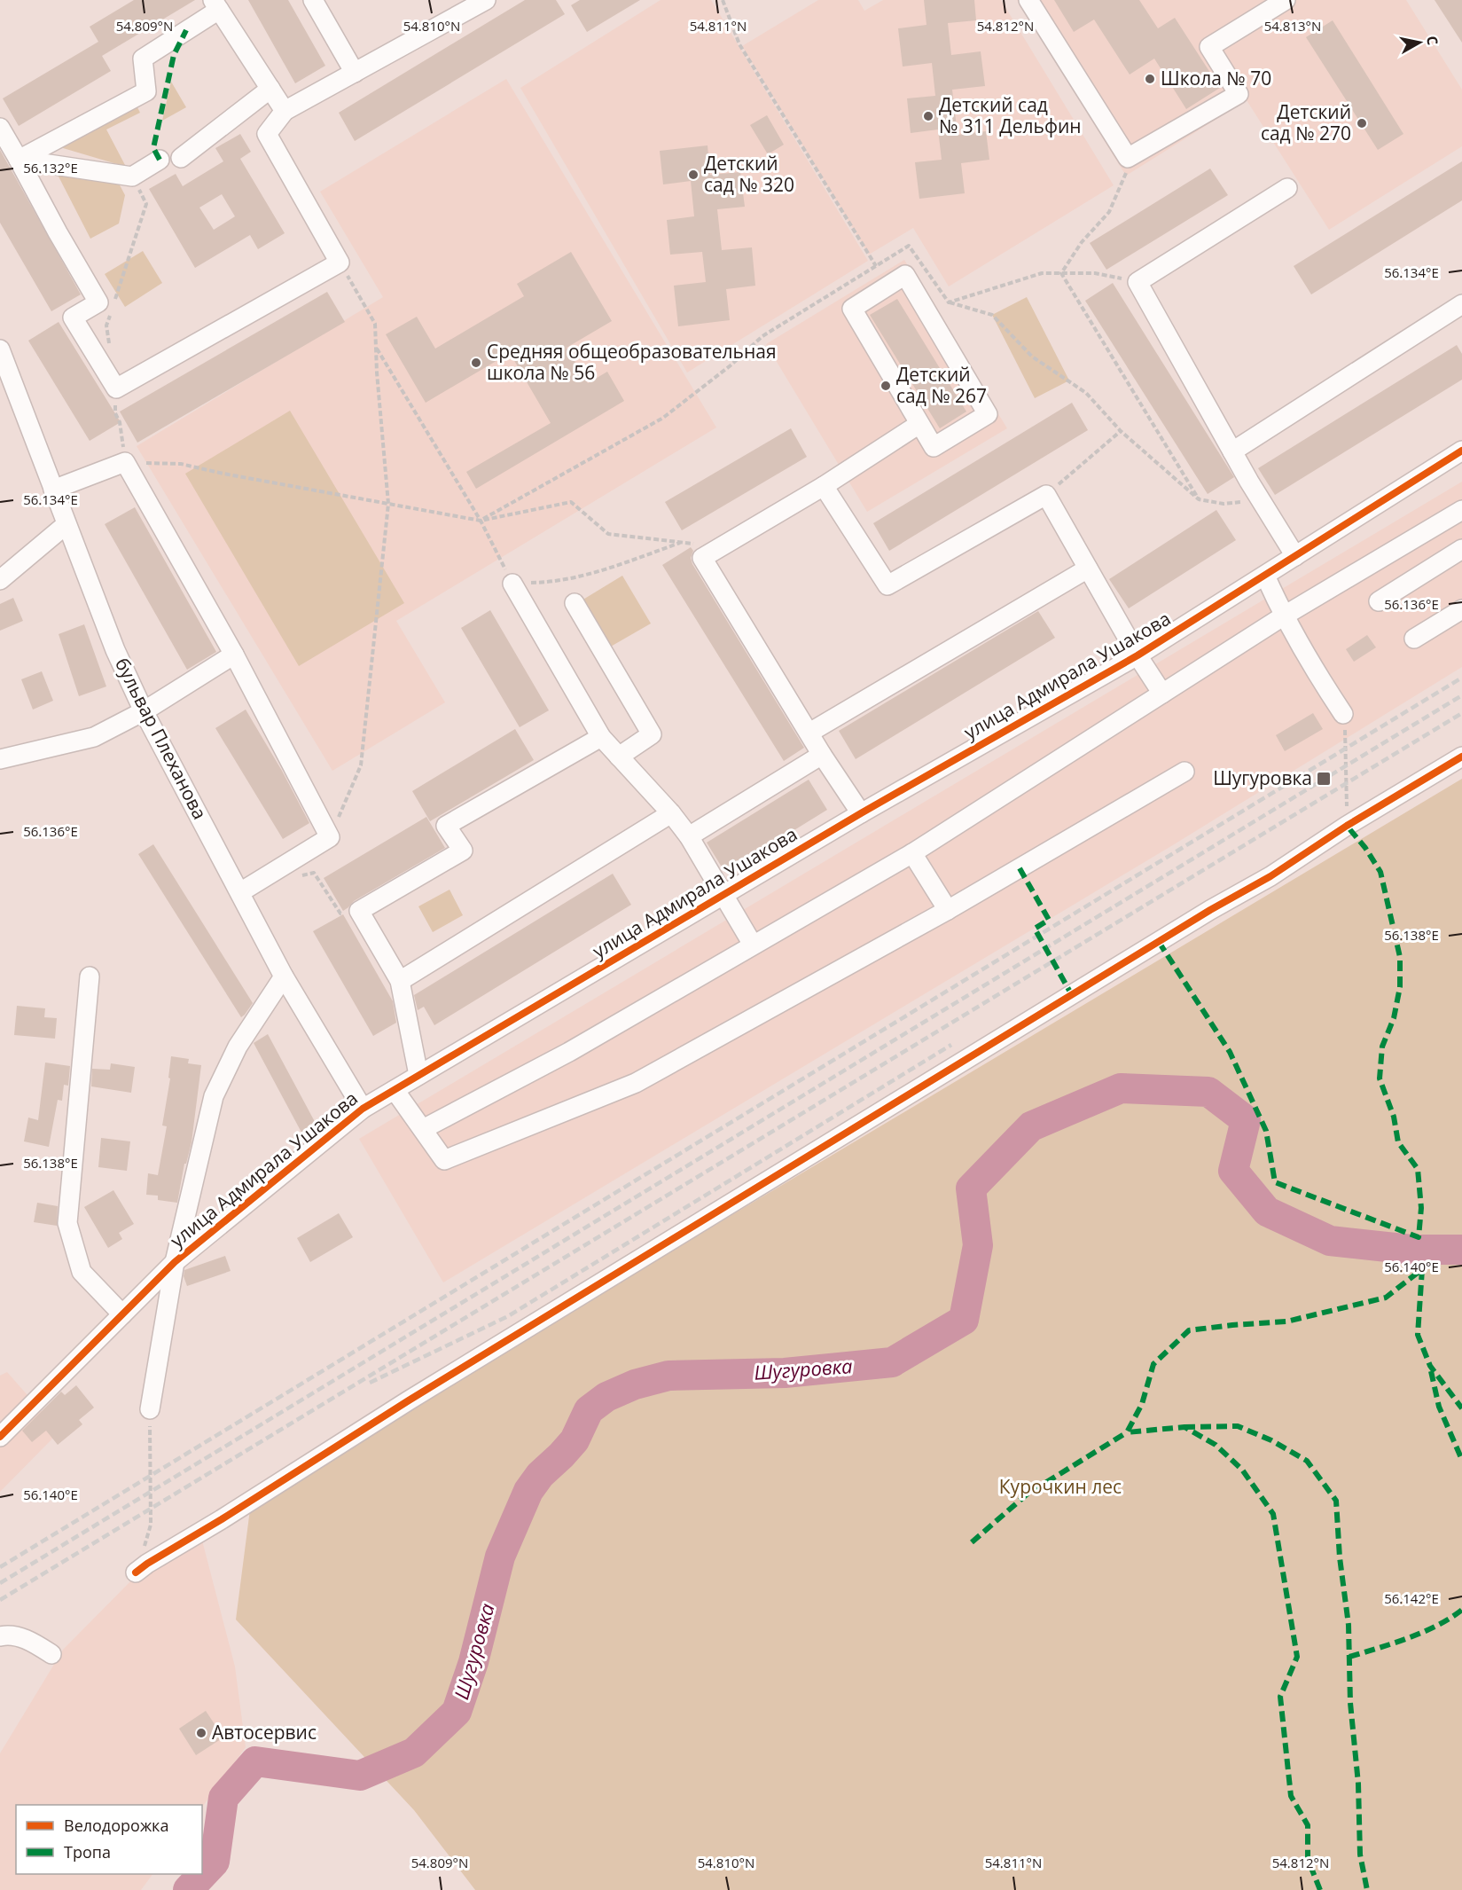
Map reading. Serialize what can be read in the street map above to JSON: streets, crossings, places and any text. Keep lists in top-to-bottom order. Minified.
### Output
{"streets":{"street":["улица Адмирала Ушакова","бульвар Плеханова"]},"crossings":[["улица Адмирала Ушакова","бульвар Плеханова"]],"water":["Шугуровка"],"parks":["Курочкин лес"],"places":{"other":["Школа № 70","Детский сад № 311 Дельфин","Детский сад № 270","Детский сад № 320","Средняя общеобразовательная школа № 56","Детский сад № 267","Автосервис"],"transit":["Шугуровка"]},"legend":["Велодорожка","Тропа"],"north":"right","coordinates":["54.809°N","54.810°N","54.811°N","54.812°N","54.813°N","56.132°E","56.134°E","56.136°E","56.138°E","56.140°E","56.142°E"]}
